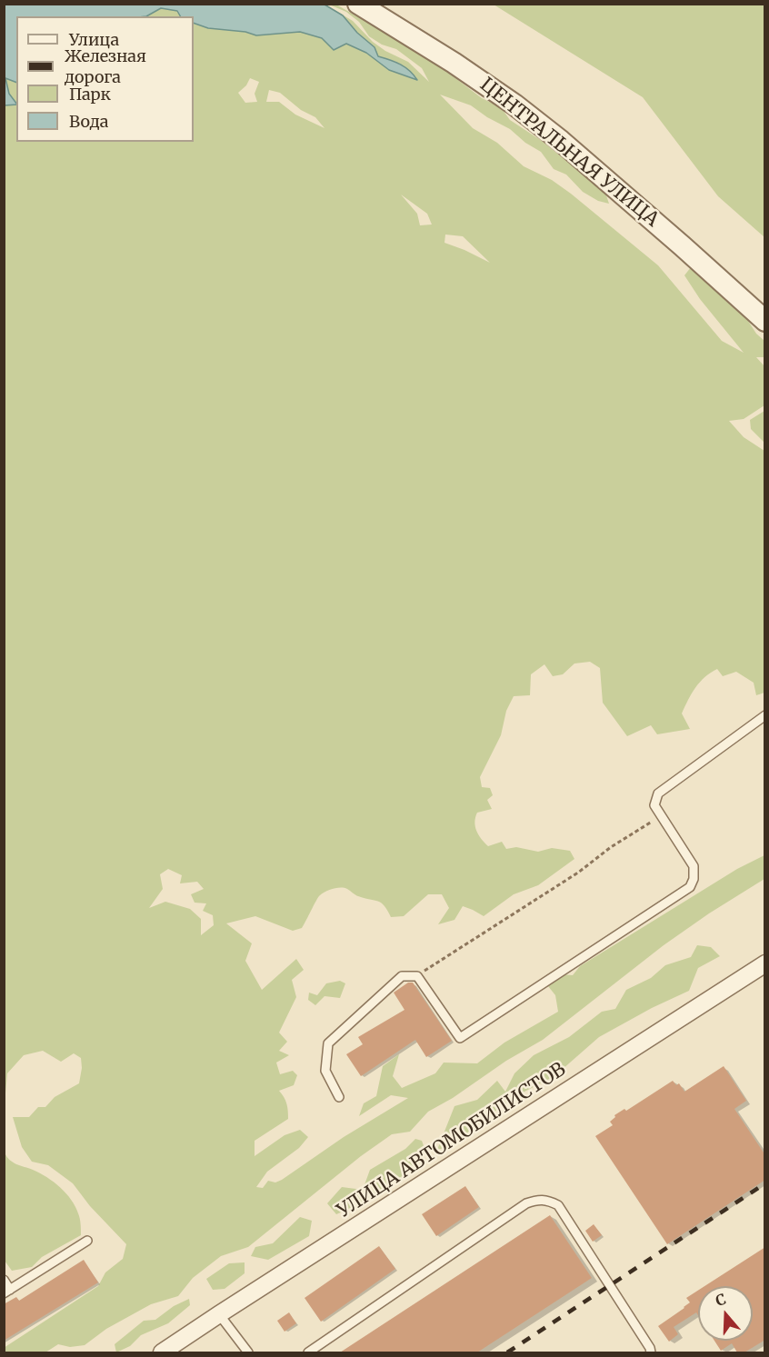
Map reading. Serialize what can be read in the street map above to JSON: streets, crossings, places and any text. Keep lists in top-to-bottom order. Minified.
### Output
{"streets":{"street":["ЦЕНТРАЛЬНАЯ УЛИЦА","УЛИЦА АВТОМОБИЛИСТОВ"]},"legend":["Улица","Железная дорога","Парк","Вода"],"north":"top"}
